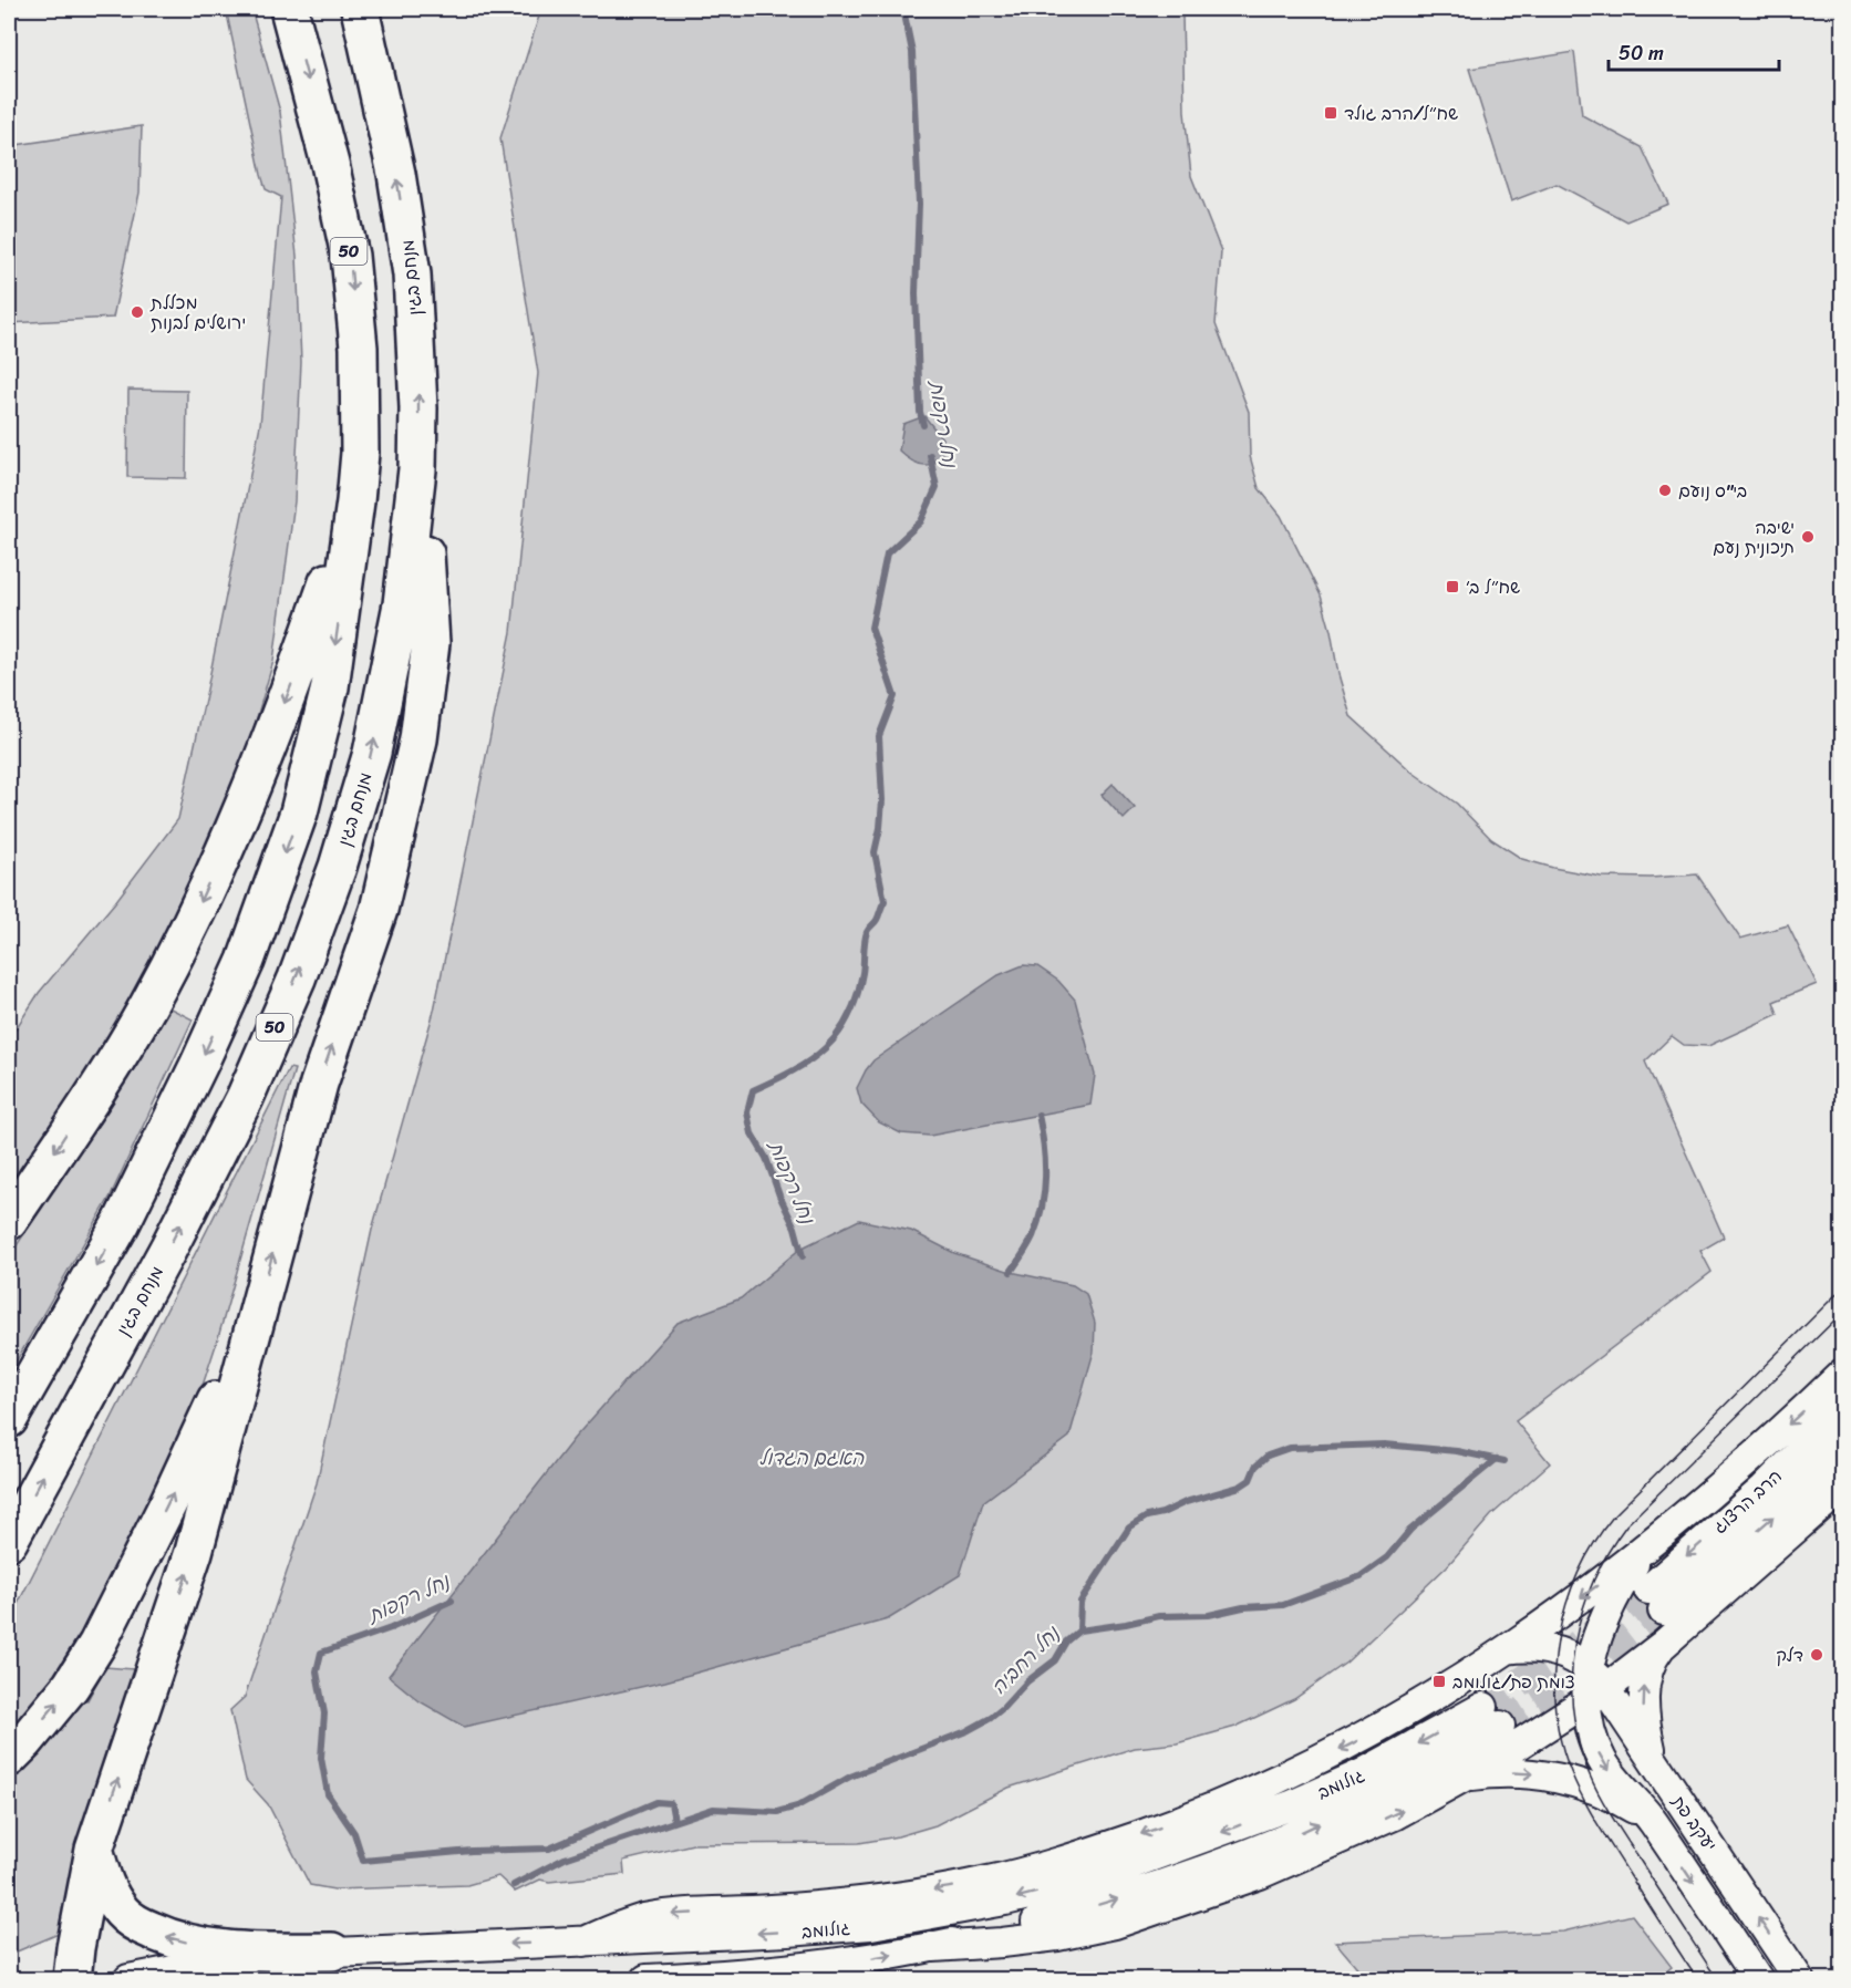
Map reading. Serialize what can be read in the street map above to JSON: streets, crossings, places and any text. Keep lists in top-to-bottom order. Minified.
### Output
{"streets":{"highway":["50","מנחם בגין"],"main road":["הרב הרצוג","גולומב","יעקב פת"]},"water":["נחל רקפות","האגם הגדול","נחל רחביה"],"places":{"transit":["שח״ל/הרב גולד","שח״ל ב׳","צומת פת/גולומב"],"other":["מכללת ירושלים לבנות","בי\"ס נועם","ישיבה תיכונית נעם","דלק"]},"scale_bar":"50 m"}
